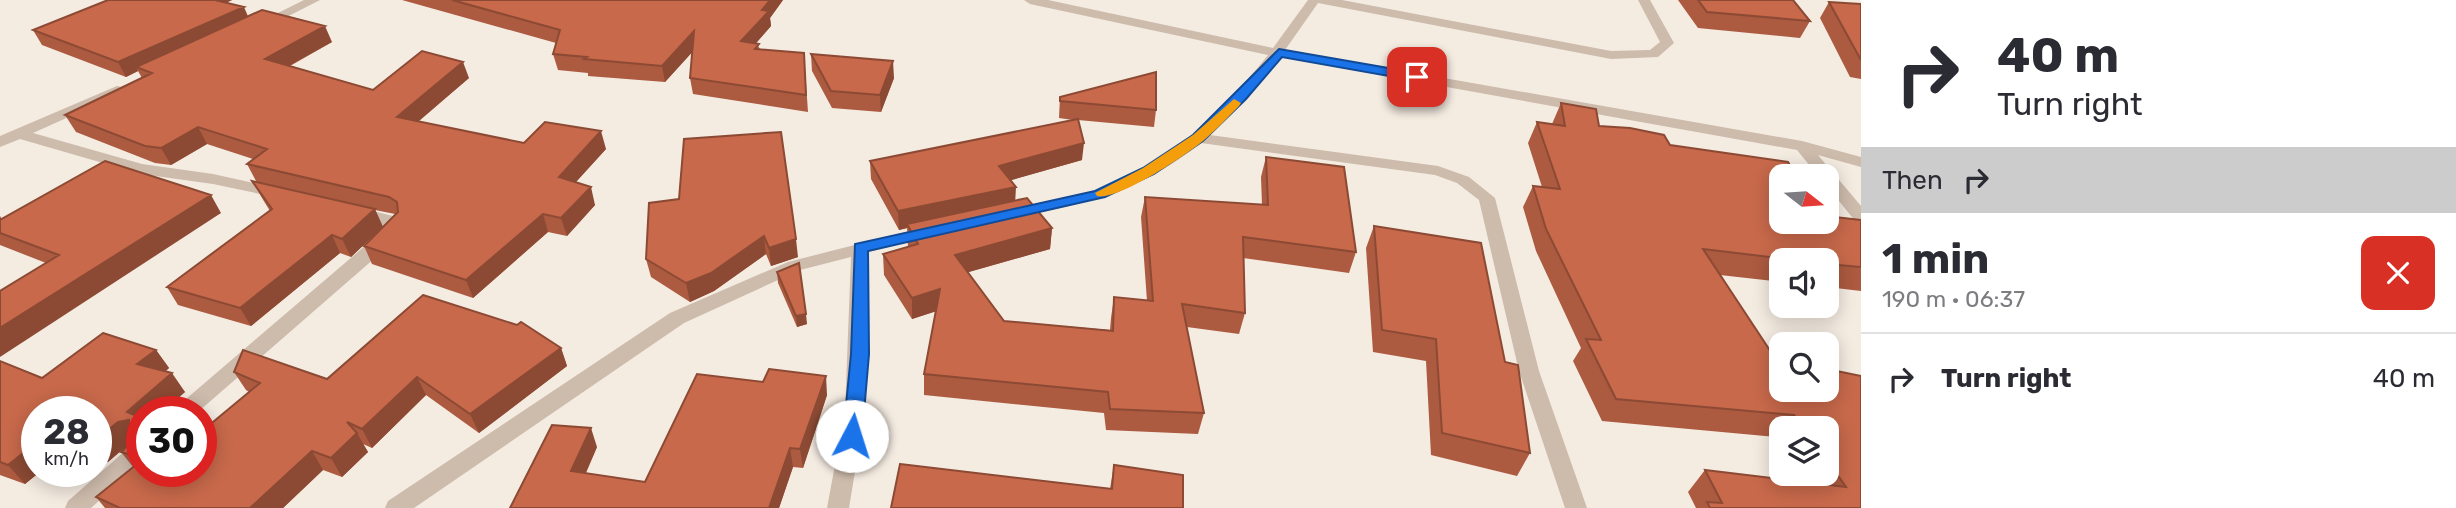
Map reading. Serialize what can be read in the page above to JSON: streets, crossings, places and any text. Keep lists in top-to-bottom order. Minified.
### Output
{"north":"right","page":{"turn":["40 m","Turn right"],"then":"Then","heading":["1 min","190 m · 06:37"],"list":[{"name":"Turn right","value":"40 m"}],"speed":"28 km/h","limit":"30"}}
